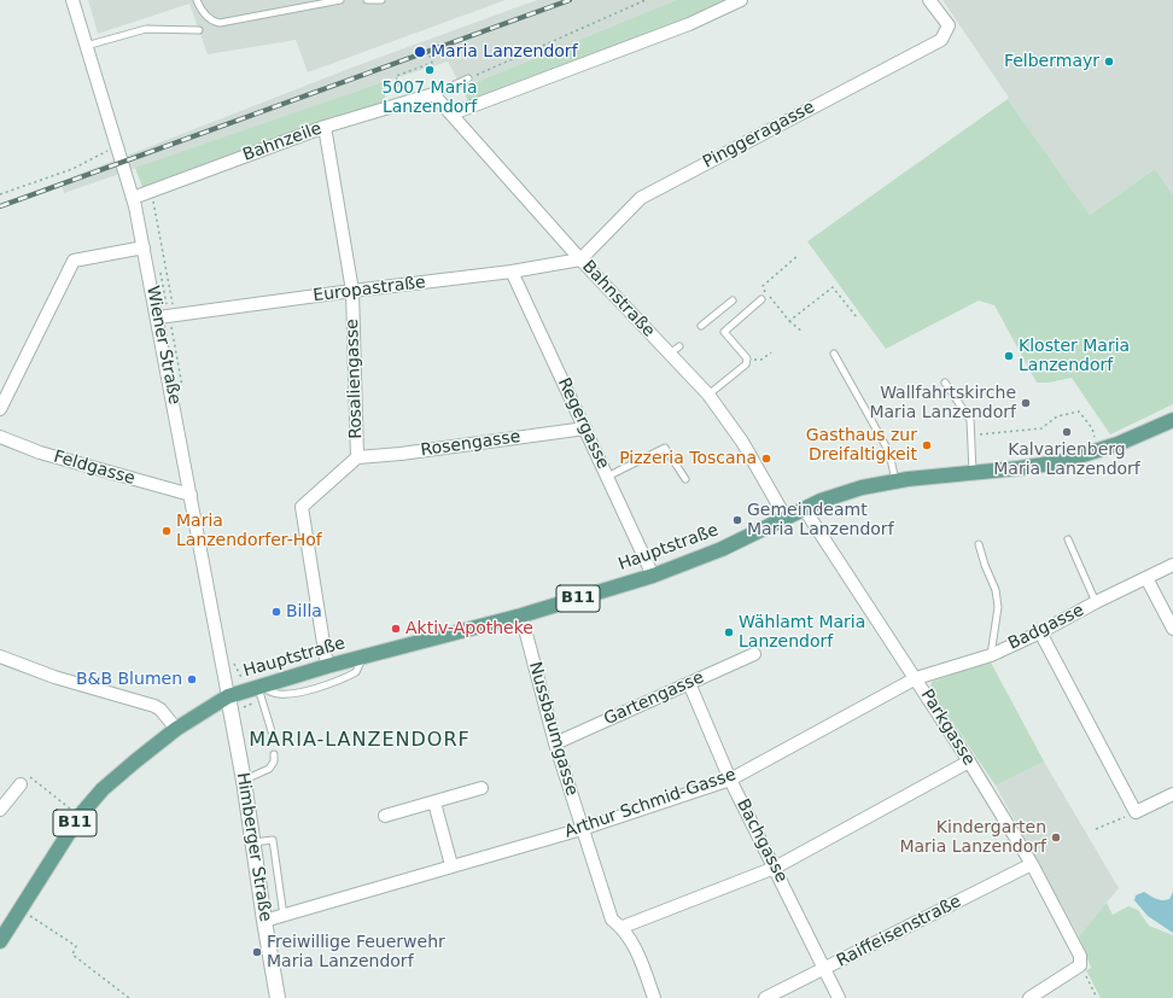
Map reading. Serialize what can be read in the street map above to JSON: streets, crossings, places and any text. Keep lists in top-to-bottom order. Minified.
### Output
{"streets":{"main road":["Hauptstraße","B11"],"street":["Pinggeragasse","Bahnzeile","Europastraße","Bahnstraße","Wiener Straße","Rosaliengasse","Regergasse","Rosengasse","Feldgasse","Badgasse","Gartengasse","Parkgasse","Nussbaumgasse","Arthur Schmid-Gasse","Bachgasse","Himberger Straße","Raiffeisenstraße"]},"crossings":[["Pinggeragasse","Europastraße"],["Pinggeragasse","Bahnstraße"],["Bahnzeile","Bahnstraße"],["Bahnzeile","Wiener Straße"],["Bahnzeile","Rosaliengasse"],["Europastraße","Bahnstraße"],["Europastraße","Wiener Straße"],["Europastraße","Rosaliengasse"],["Europastraße","Regergasse"],["Bahnstraße","Hauptstraße"],["Wiener Straße","Feldgasse"],["Wiener Straße","Hauptstraße"],["Wiener Straße","B11"],["Wiener Straße","Himberger Straße"],["Rosaliengasse","Rosengasse"],["Rosaliengasse","Hauptstraße"],["Regergasse","Rosengasse"],["Regergasse","Hauptstraße"],["Hauptstraße","B11"],["Hauptstraße","Parkgasse"],["Hauptstraße","Nussbaumgasse"],["Hauptstraße","Himberger Straße"],["B11","Himberger Straße"],["Badgasse","Parkgasse"],["Badgasse","Arthur Schmid-Gasse"],["Gartengasse","Nussbaumgasse"],["Gartengasse","Bachgasse"],["Parkgasse","Arthur Schmid-Gasse"],["Parkgasse","Raiffeisenstraße"],["Nussbaumgasse","Arthur Schmid-Gasse"],["Arthur Schmid-Gasse","Bachgasse"],["Arthur Schmid-Gasse","Himberger Straße"],["Bachgasse","Raiffeisenstraße"]],"districts":["MARIA-LANZENDORF"],"places":["Maria Lanzendorf","Felbermayr","5007 Maria Lanzendorf","Kloster Maria Lanzendorf","Wallfahrtskirche Maria Lanzendorf","Kalvarienberg Maria Lanzendorf","Gasthaus zur Dreifaltigkeit","Pizzeria Toscana","Gemeindeamt Maria Lanzendorf","Maria Lanzendorfer-Hof","Billa","Aktiv-Apotheke","Wählamt Maria Lanzendorf","B&B Blumen","Kindergarten Maria Lanzendorf","Freiwillige Feuerwehr Maria Lanzendorf"]}
